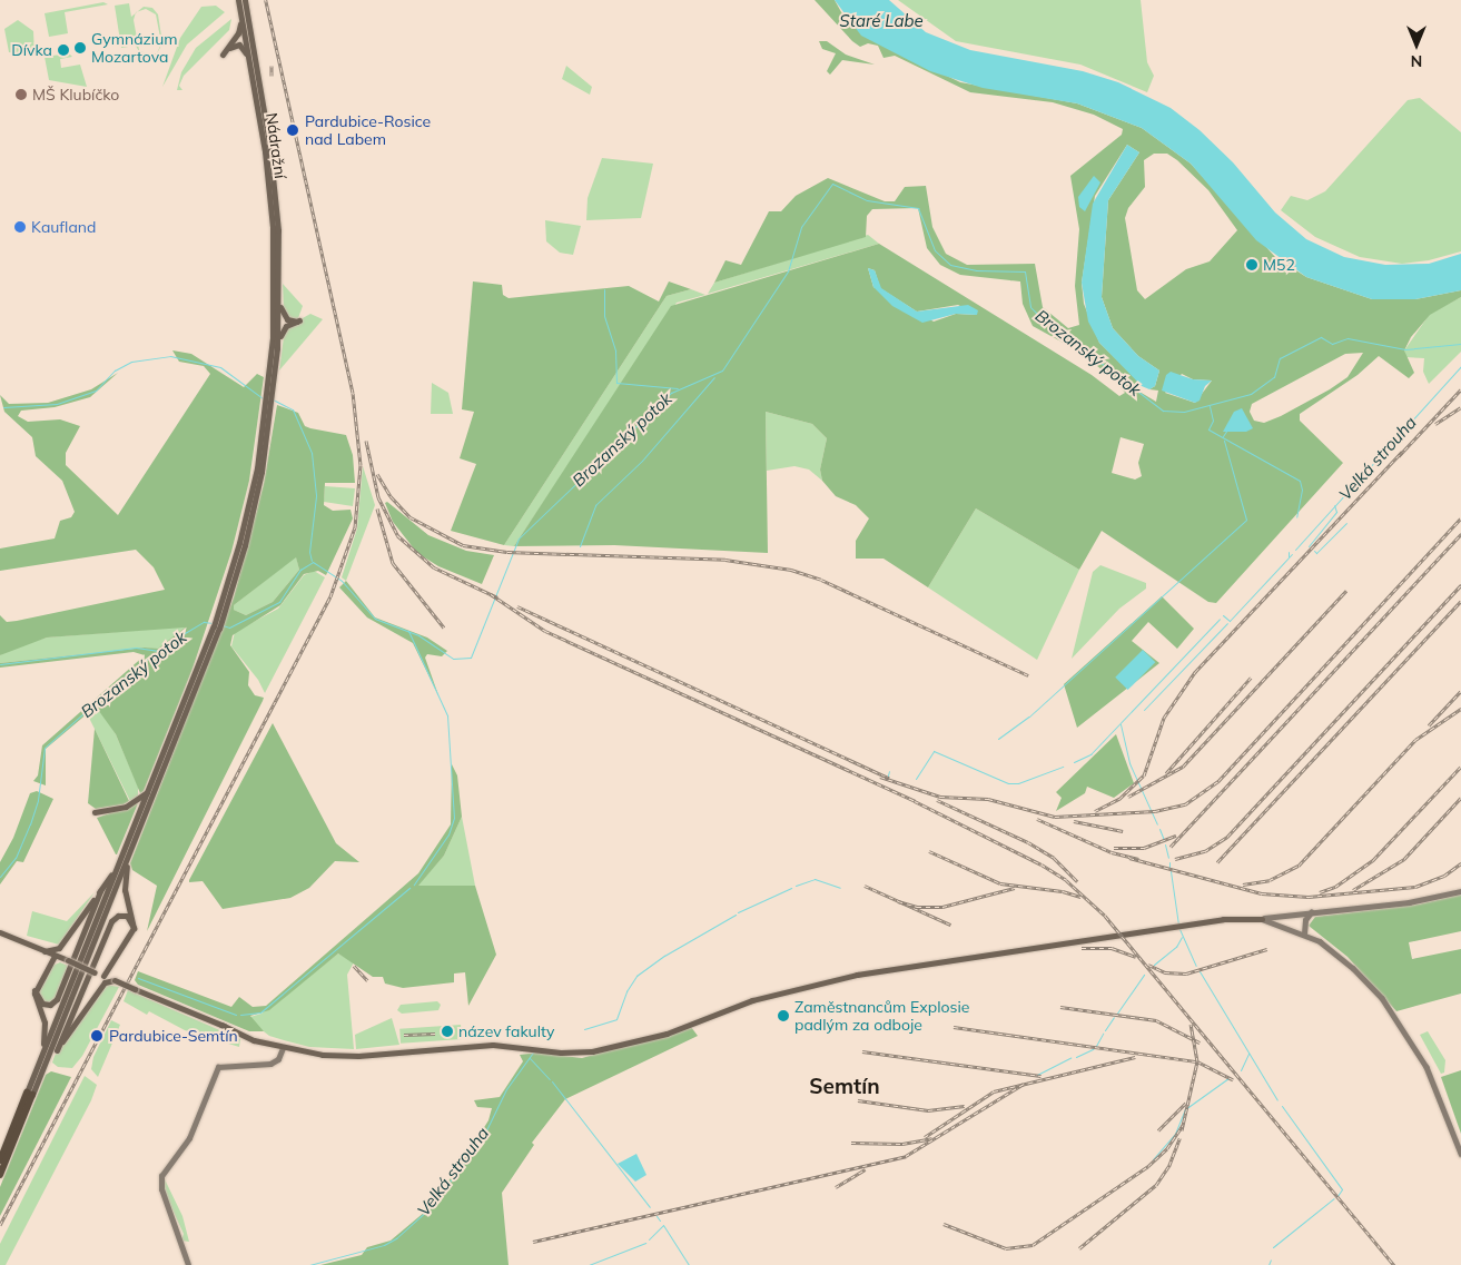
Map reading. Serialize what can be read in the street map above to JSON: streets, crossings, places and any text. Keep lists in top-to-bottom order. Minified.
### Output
{"streets":{"main road":["Nádražní"]},"districts":["Semtín"],"water":["Staré Labe","Brozanský potok","Velká strouha"],"places":["Gymnázium Mozartova","Dívka","MŠ Klubíčko","Pardubice-Rosice nad Labem","Kaufland","M52","Zaměstnancům Explosie padlým za odboje","název fakulty","Pardubice-Semtín"],"north":"bottom"}
